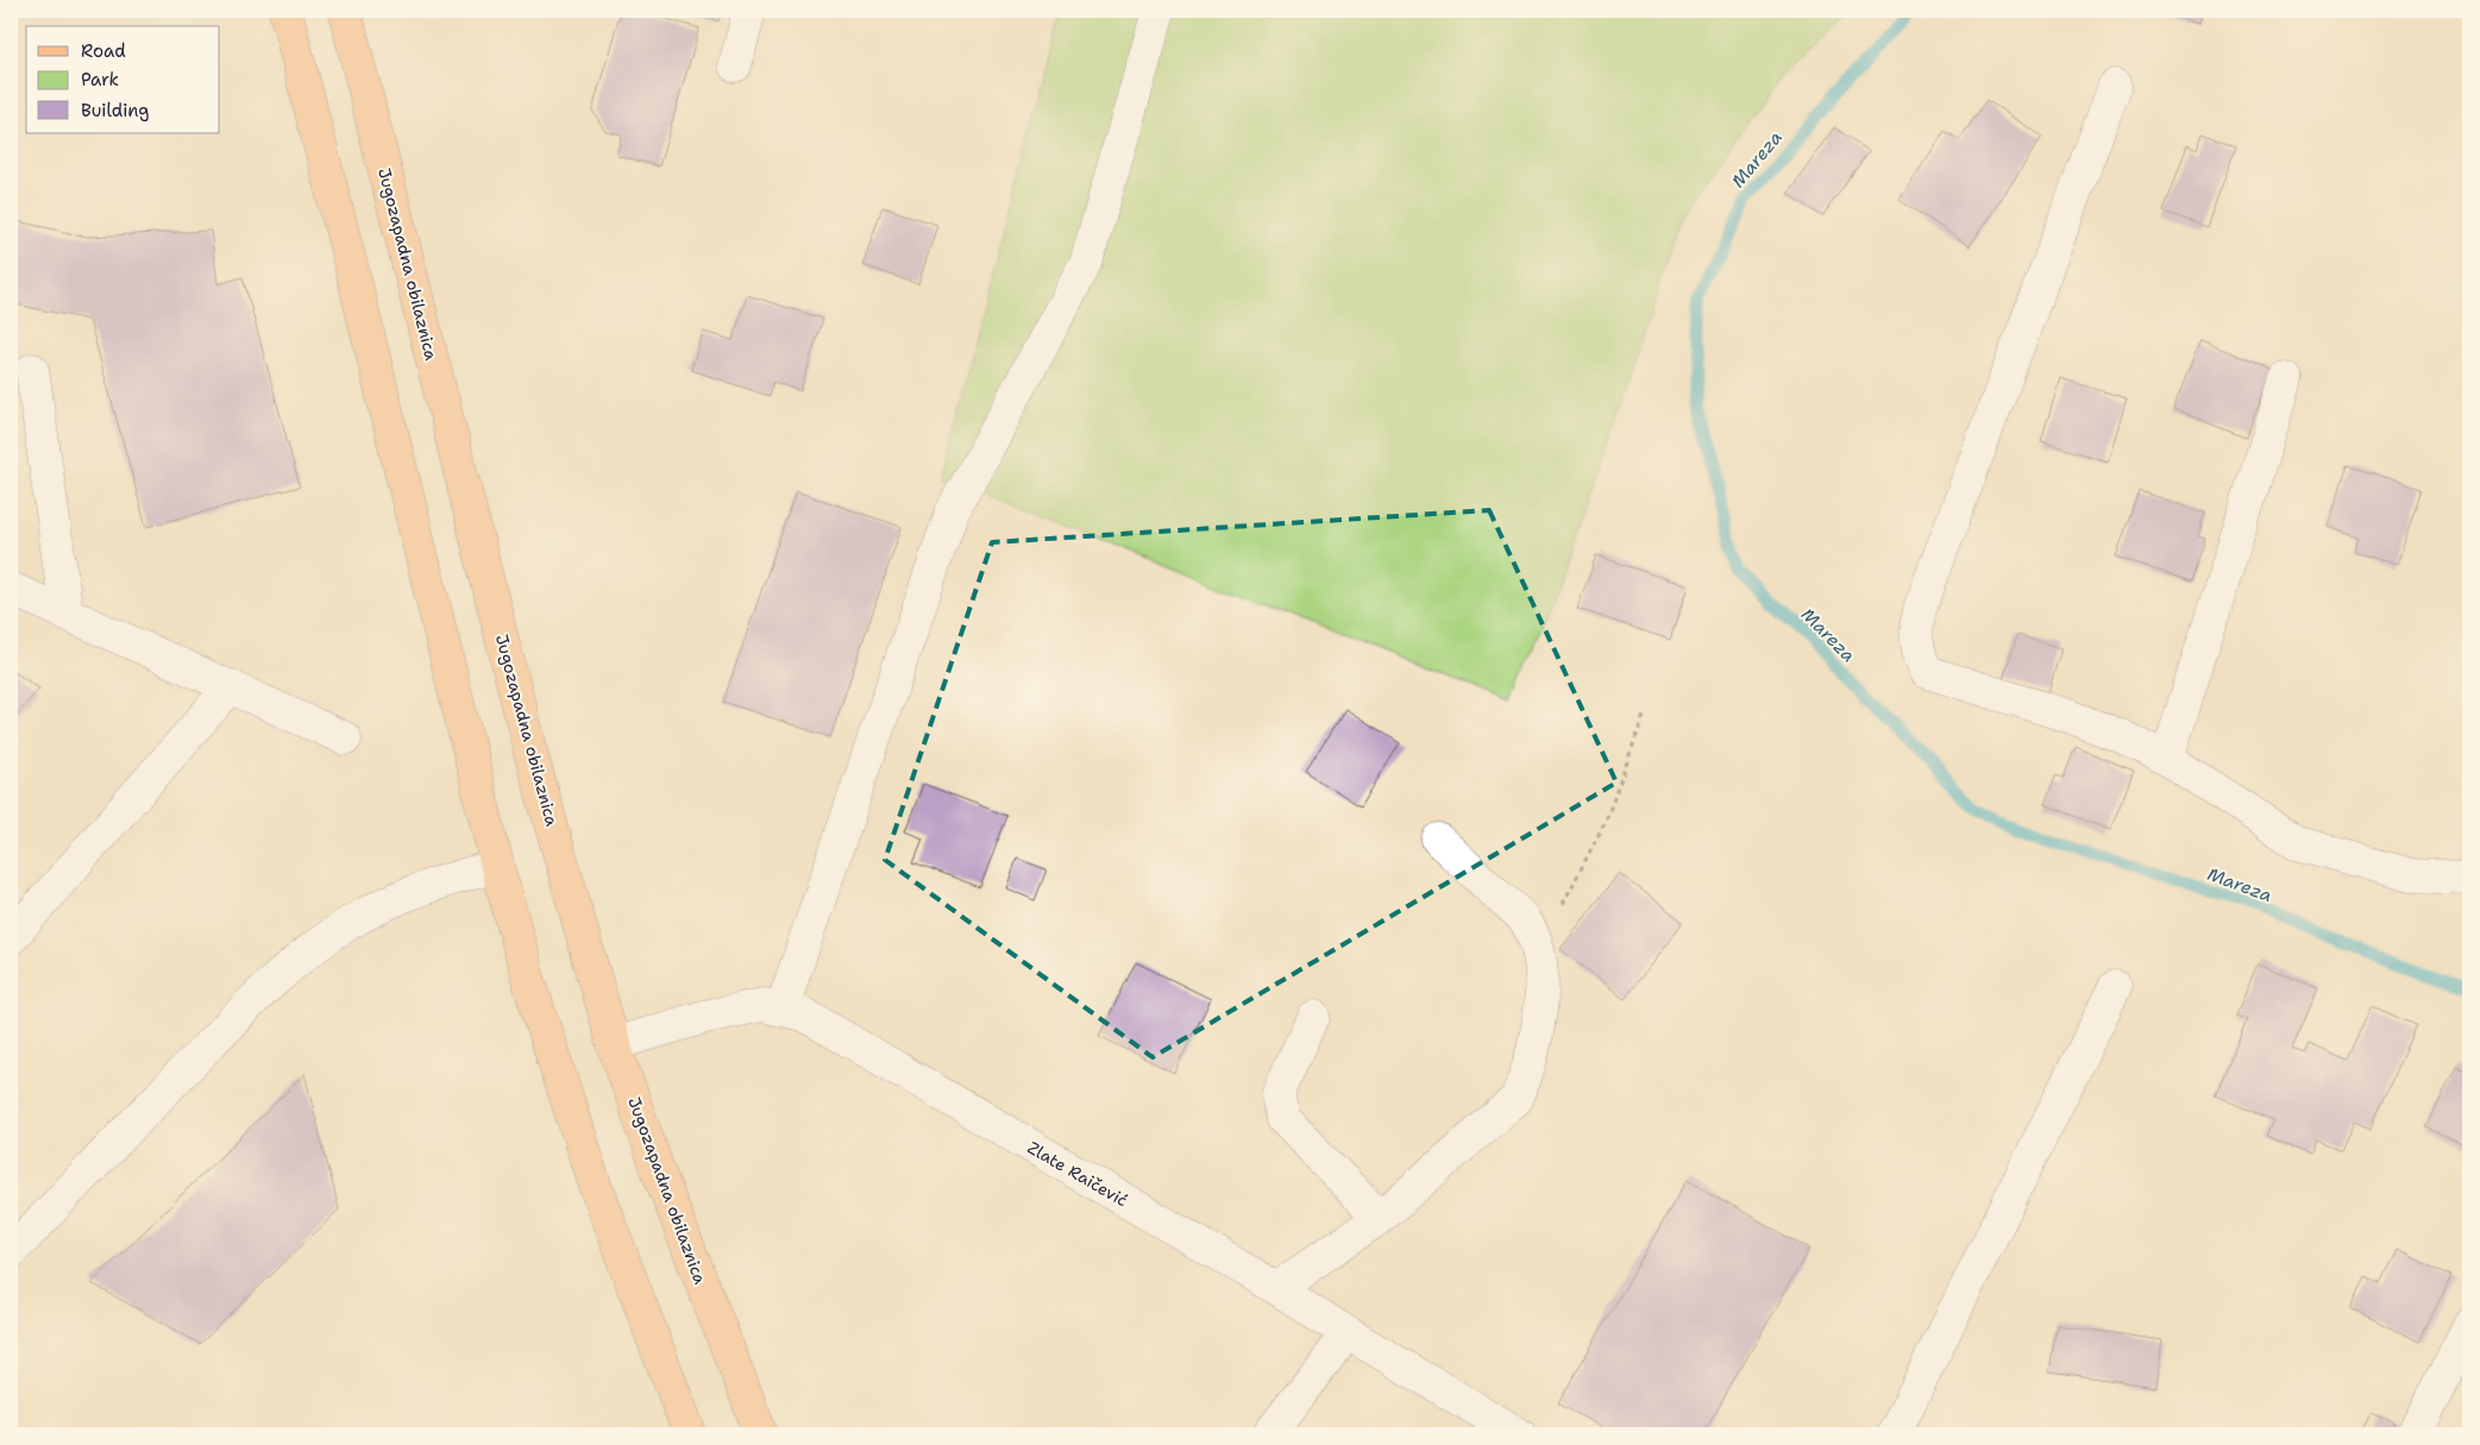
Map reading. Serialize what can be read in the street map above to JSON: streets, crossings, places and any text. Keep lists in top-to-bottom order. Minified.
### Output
{"streets":{"main road":["Jugozapadna obilaznica"],"street":["Zlate Raičević"]},"crossings":[["Jugozapadna obilaznica","Zlate Raičević"]],"water":["Mareza"],"legend":["Road","Park","Building"]}
